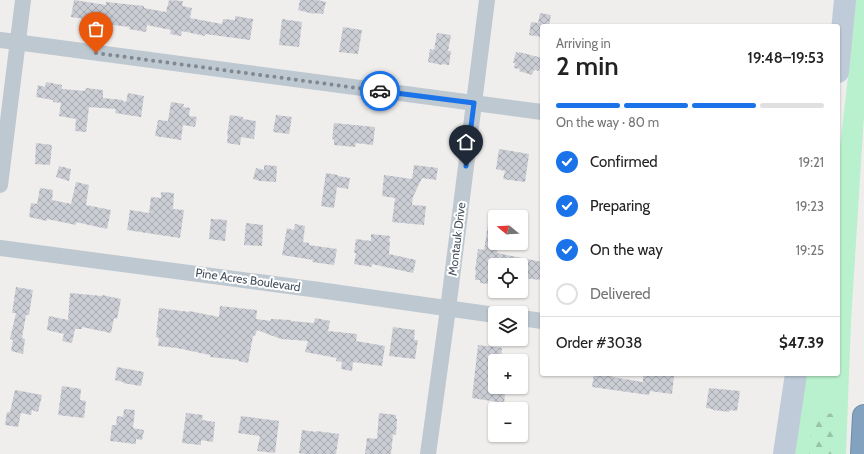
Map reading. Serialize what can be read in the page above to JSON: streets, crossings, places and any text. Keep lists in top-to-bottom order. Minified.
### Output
{"streets":{"street":["Montauk Drive","Pine Acres Boulevard"]},"crossings":[["Montauk Drive","Pine Acres Boulevard"]],"north":"left","page":{"heading":["2 min","Arriving in","19:48–19:53"],"panel":["Order #3038","$47.39"],"bar":"On the way · 80 m","list":[["Confirmed","19:21"],["Preparing","19:23"],["On the way","19:25"],"Delivered"],"map_buttons":["+","−"]}}
